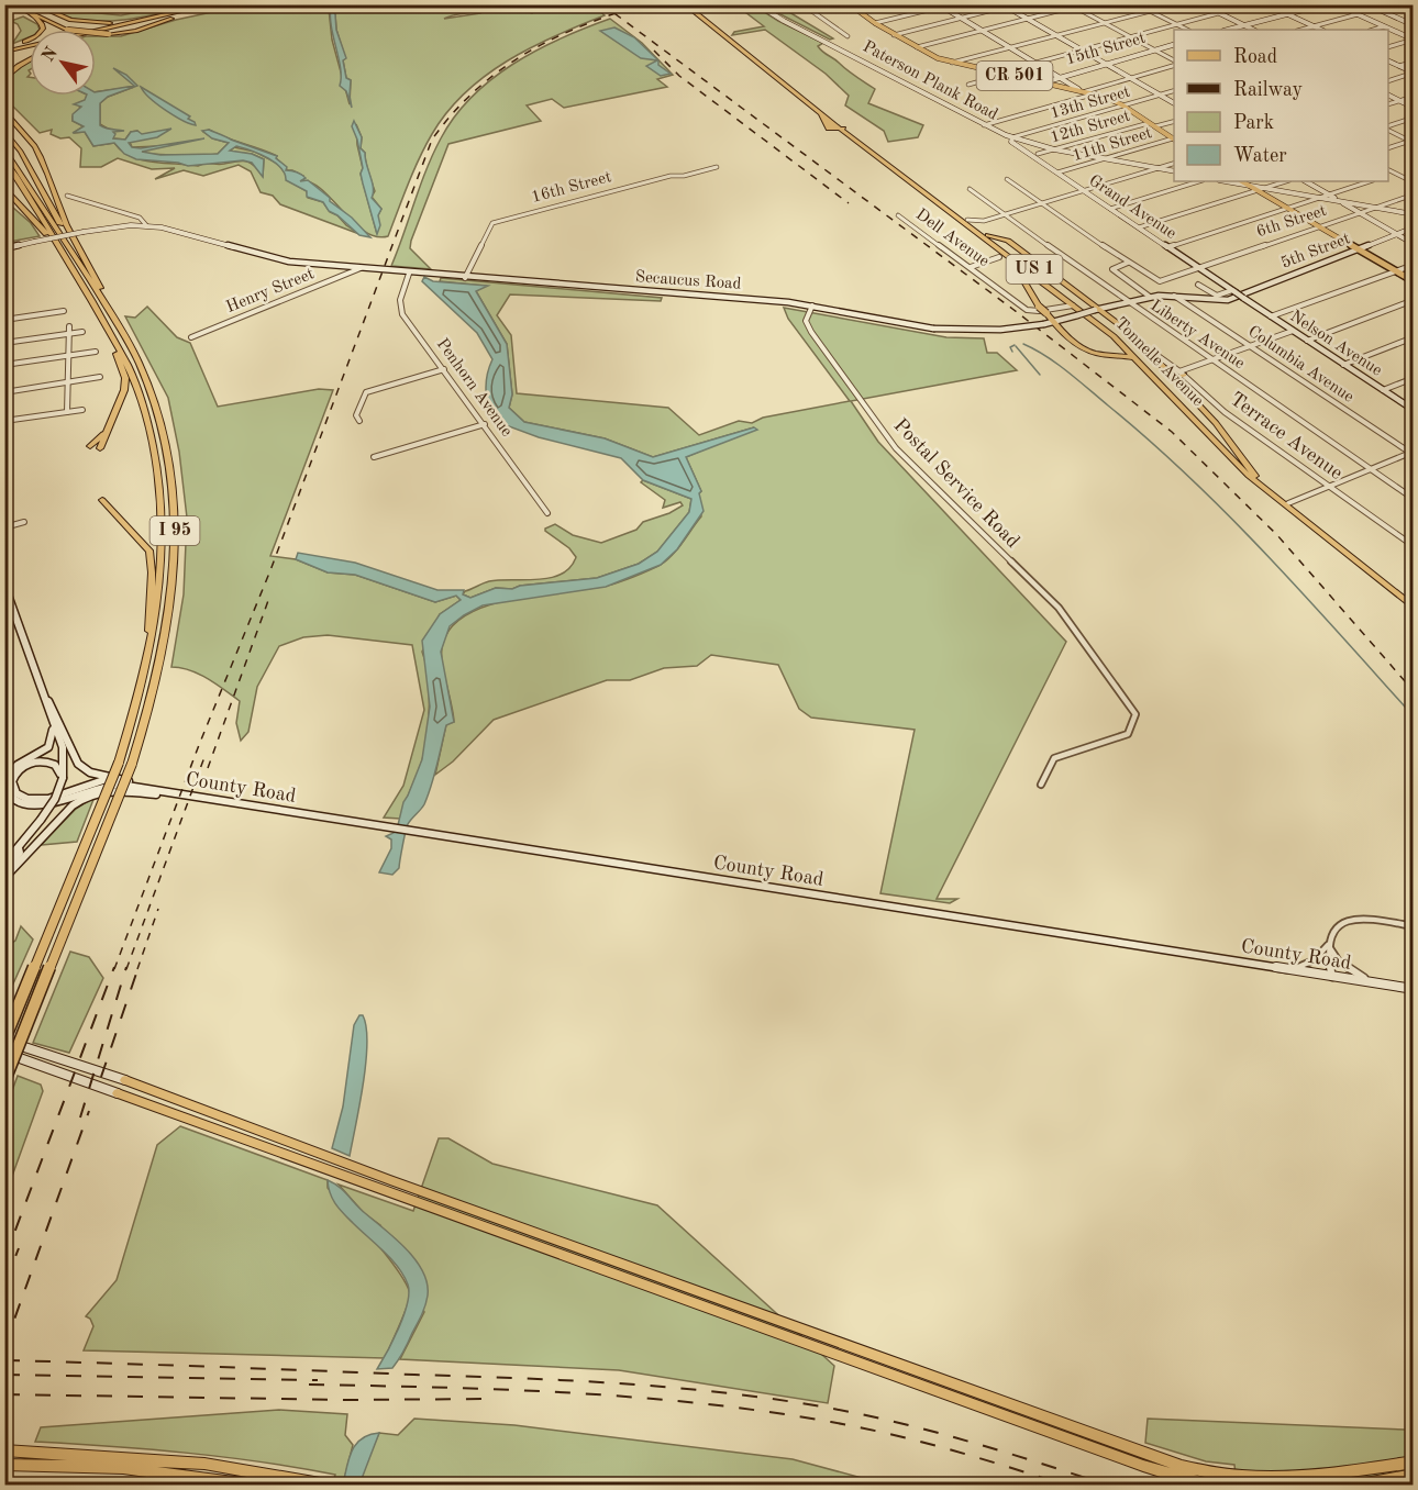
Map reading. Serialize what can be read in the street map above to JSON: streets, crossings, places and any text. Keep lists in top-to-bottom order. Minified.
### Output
{"streets":{"highway":["US 1","Tonnelle Avenue","I 95"],"main road":["15th Street","CR 501","Paterson Plank Road","Grand Avenue","5th Street","Secaucus Road","Nelson Avenue","County Road"],"street":["13th Street","12th Street","11th Street","16th Street","6th Street","Dell Avenue","Henry Street","Liberty Avenue","Columbia Avenue","Penhorn Avenue","Terrace Avenue","Postal Service Road"]},"crossings":[["15th Street","CR 501"],["CR 501","13th Street"],["CR 501","12th Street"],["CR 501","11th Street"],["Paterson Plank Road","13th Street"],["Paterson Plank Road","12th Street"],["Paterson Plank Road","11th Street"],["Paterson Plank Road","Grand Avenue"],["13th Street","Grand Avenue"],["11th Street","Grand Avenue"],["16th Street","Secaucus Road"],["Grand Avenue","6th Street"],["Grand Avenue","Nelson Avenue"],["Dell Avenue","Tonnelle Avenue"],["5th Street","Secaucus Road"],["Secaucus Road","Henry Street"],["Secaucus Road","Liberty Avenue"],["Secaucus Road","Columbia Avenue"],["Secaucus Road","Penhorn Avenue"],["Secaucus Road","Postal Service Road"]],"legend":["Road","Railway","Park","Water"],"north":"top left"}
